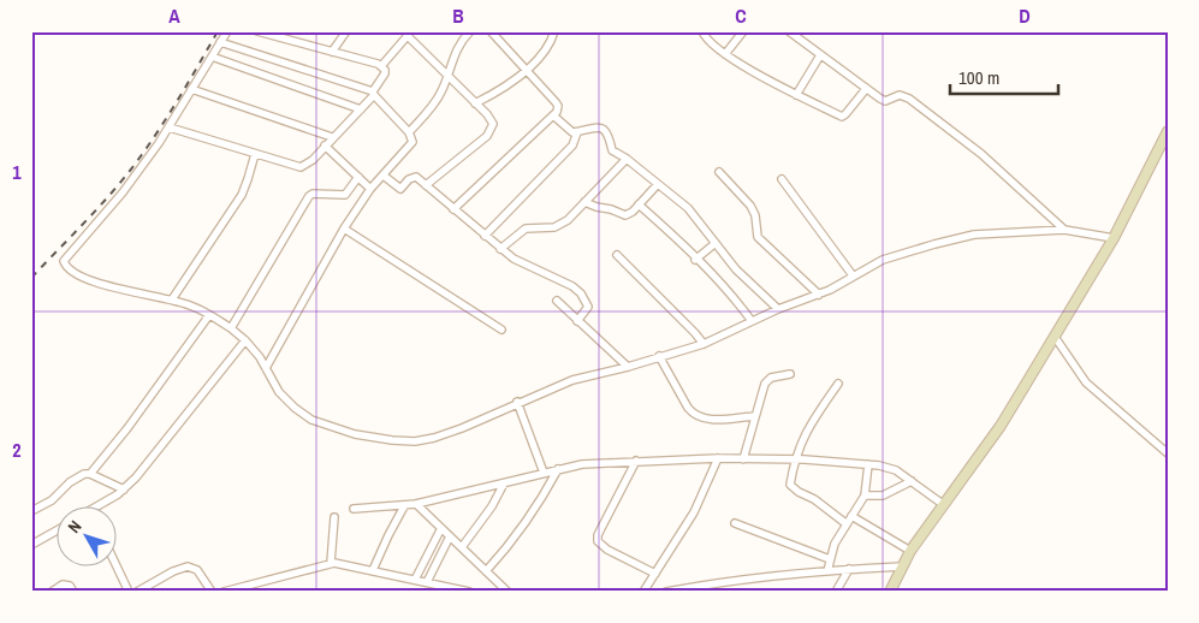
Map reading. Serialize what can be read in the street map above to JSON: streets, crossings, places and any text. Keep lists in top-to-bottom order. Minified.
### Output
{"scale_bar":"100 m","north":"top left","grid":{"columns":["A","B","C","D"],"rows":["1","2"]}}
